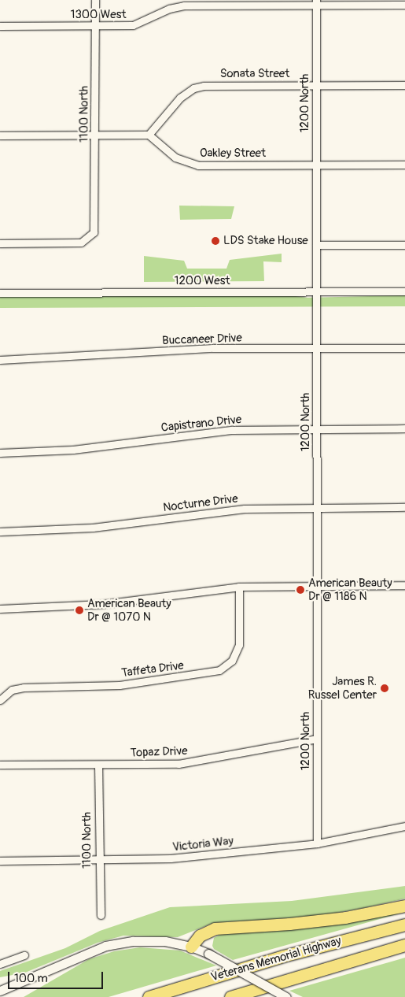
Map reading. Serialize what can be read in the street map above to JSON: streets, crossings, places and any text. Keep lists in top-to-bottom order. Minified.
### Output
{"streets":{"highway":["Veterans Memorial Highway"],"street":["1300 West","Sonata Street","1200 North","1100 North","Oakley Street","1200 West","Buccaneer Drive","Capistrano Drive","Nocturne Drive","Taffeta Drive","Topaz Drive","Victoria Way"]},"crossings":[["1300 West","1200 North"],["1300 West","1100 North"],["Sonata Street","1200 North"],["Sonata Street","Oakley Street"],["1200 North","Oakley Street"],["1200 North","1200 West"],["1200 North","Buccaneer Drive"],["1200 North","Capistrano Drive"],["1200 North","Nocturne Drive"],["1200 North","Topaz Drive"],["1200 North","Victoria Way"],["1100 North","Topaz Drive"],["1100 North","Victoria Way"]],"places":["LDS Stake House","American Beauty Dr @ 1186 N","American Beauty Dr @ 1070 N","James R. Russel Center"],"scale_bar":"100 m"}
